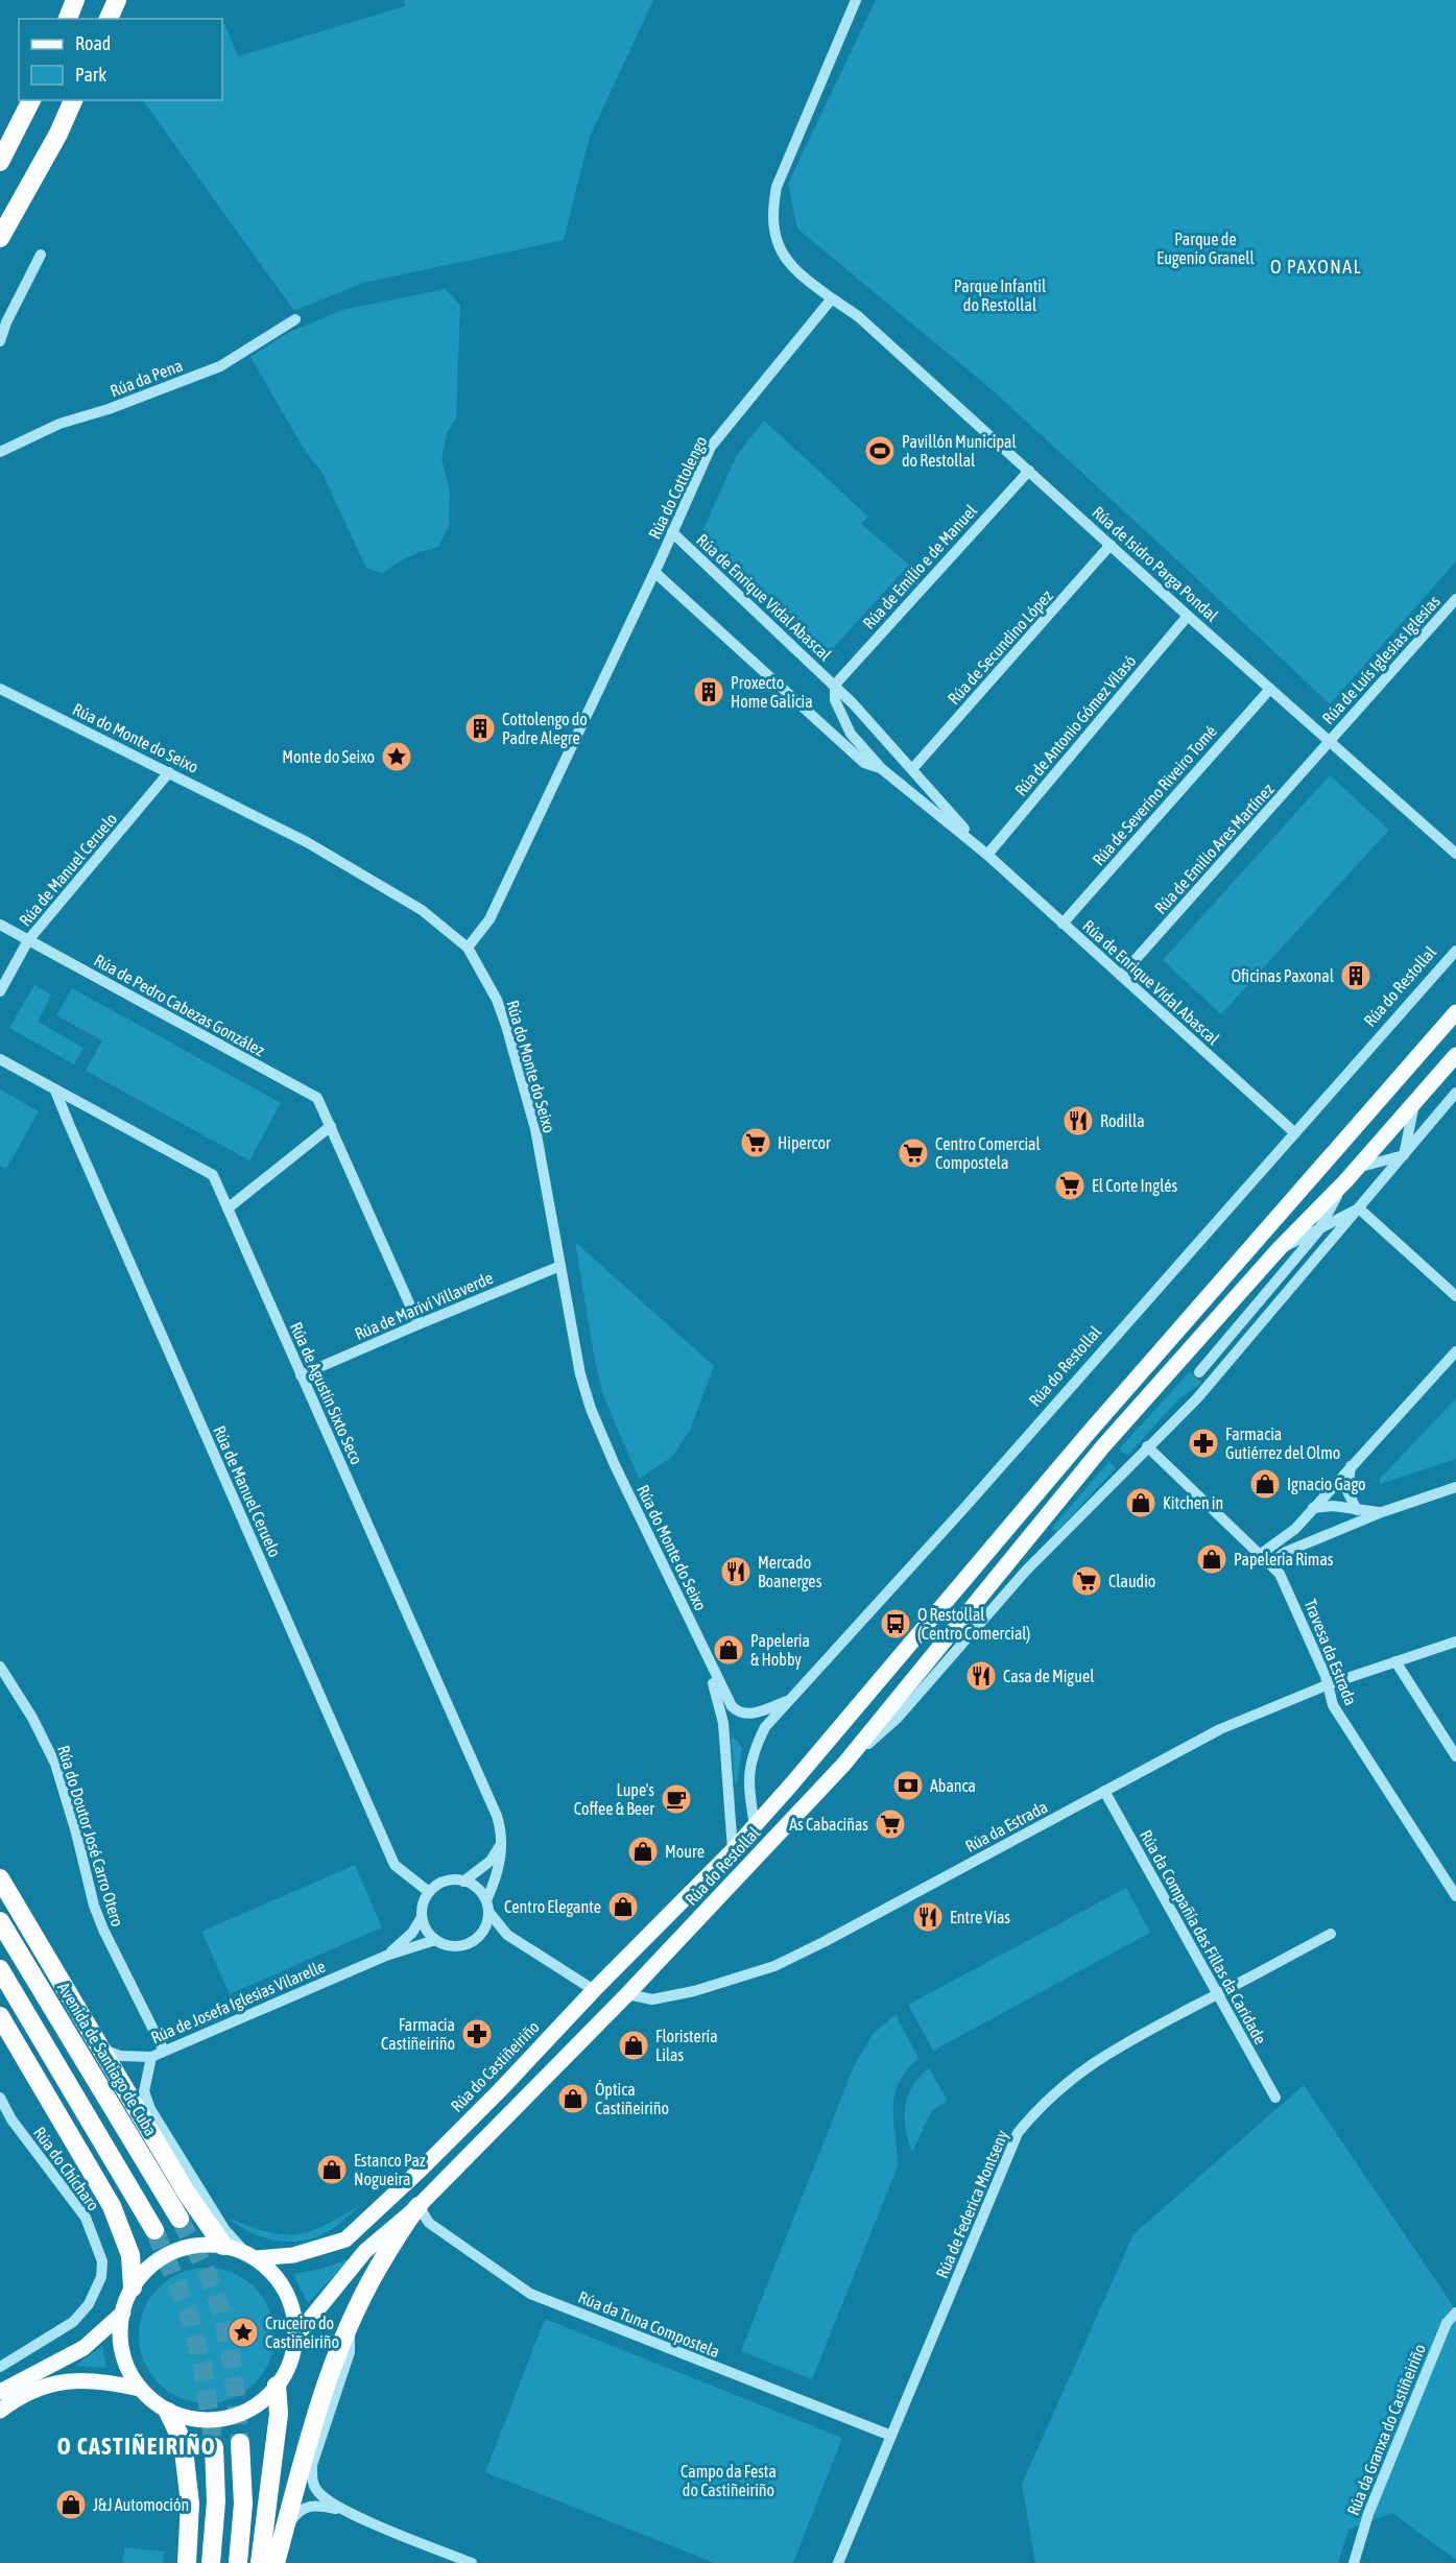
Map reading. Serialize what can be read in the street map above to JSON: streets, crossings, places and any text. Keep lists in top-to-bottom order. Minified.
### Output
{"streets":{"highway":["Avenida de Santiago de Cuba"],"main road":["Rúa do Restollal","Rúa do Castiñeiriño"],"street":["Rúa da Pena","Rúa do Cottolengo","Rúa de Isidro Parga Pondal","Rúa de Emilio e de Manuel","Rúa de Enrique Vidal Abascal","Rúa de Secundino López","Rúa de Luís Iglesias Iglesias","Rúa de Antonio Gómez Vilasó","Rúa do Monte do Seixo","Rúa de Severino Riveiro Tomé","Rúa de Emilio Ares Martínez","Rúa de Manuel Ceruelo","Rúa de Pedro Cabezas González","Rúa de Mariví Villaverde","Rúa de Agustín Sixto Seco","Travesa da Estrada","Rúa da Estrada","Rúa do Doutor José Carro Otero","Rúa da Compañía das Fillas da Caridade","Rúa de Josefa Iglesias Vilarelle","Rúa do Chícharo","Rúa de Federica Montseny","Rúa da Tuna Compostela","Rúa da Granxa do Castiñeiriño"]},"crossings":[["Rúa do Cottolengo","Rúa de Isidro Parga Pondal"],["Rúa do Cottolengo","Rúa de Enrique Vidal Abascal"],["Rúa do Cottolengo","Rúa do Monte do Seixo"],["Rúa de Isidro Parga Pondal","Rúa de Emilio e de Manuel"],["Rúa de Isidro Parga Pondal","Rúa de Secundino López"],["Rúa de Isidro Parga Pondal","Rúa de Luís Iglesias Iglesias"],["Rúa de Isidro Parga Pondal","Rúa de Antonio Gómez Vilasó"],["Rúa de Isidro Parga Pondal","Rúa de Severino Riveiro Tomé"],["Rúa de Isidro Parga Pondal","Rúa de Emilio Ares Martínez"],["Rúa de Emilio e de Manuel","Rúa de Enrique Vidal Abascal"],["Rúa de Enrique Vidal Abascal","Rúa de Secundino López"],["Rúa de Enrique Vidal Abascal","Rúa de Antonio Gómez Vilasó"],["Rúa de Enrique Vidal Abascal","Rúa de Severino Riveiro Tomé"],["Rúa de Enrique Vidal Abascal","Rúa de Emilio Ares Martínez"],["Rúa de Enrique Vidal Abascal","Rúa do Restollal"],["Rúa de Luís Iglesias Iglesias","Rúa de Emilio Ares Martínez"],["Rúa do Monte do Seixo","Rúa de Manuel Ceruelo"],["Rúa do Monte do Seixo","Rúa do Restollal"],["Rúa do Monte do Seixo","Rúa de Mariví Villaverde"],["Rúa do Monte do Seixo","Rúa do Castiñeiriño"],["Rúa de Manuel Ceruelo","Rúa de Pedro Cabezas González"],["Rúa de Manuel Ceruelo","Rúa de Agustín Sixto Seco"],["Rúa de Manuel Ceruelo","Rúa de Josefa Iglesias Vilarelle"],["Rúa do Restollal","Travesa da Estrada"],["Rúa do Restollal","Rúa da Estrada"],["Rúa do Restollal","Rúa do Castiñeiriño"],["Rúa de Pedro Cabezas González","Rúa de Mariví Villaverde"],["Rúa de Mariví Villaverde","Rúa de Agustín Sixto Seco"],["Rúa de Agustín Sixto Seco","Rúa de Josefa Iglesias Vilarelle"],["Travesa da Estrada","Rúa da Estrada"],["Rúa da Estrada","Rúa da Compañía das Fillas da Caridade"],["Rúa da Estrada","Rúa do Castiñeiriño"],["Rúa do Doutor José Carro Otero","Rúa de Josefa Iglesias Vilarelle"],["Rúa da Compañía das Fillas da Caridade","Rúa de Federica Montseny"],["Rúa do Castiñeiriño","Rúa da Tuna Compostela"],["Rúa de Federica Montseny","Rúa da Tuna Compostela"]],"districts":["O PAXONAL","O CASTIÑEIRIÑO"],"parks":["Parque de Eugenio Granell","Parque Infantil do Restollal","Campo da Festa do Castiñeiriño"],"places":{"sports":["Pavillón Municipal do Restollal"],"building":["Proxecto Home Galicia","Cottolengo do Padre Alegre","Oficinas Paxonal"],"place":["Monte do Seixo","Cruceiro do Castiñeiriño"],"restaurant":["Rodilla","Mercado Boanerges","Casa de Miguel","Entre Vías"],"supermarket":["Hipercor","Centro Comercial Compostela","El Corte Inglés","Claudio","As Cabaciñas"],"pharmacy":["Farmacia Gutiérrez del Olmo","Farmacia Castiñeiriño"],"shop":["Ignacio Gago","Kitchen in","Papelería Rimas","Papelería & Hobby","Moure","Centro Elegante","Floristería Lilas","Óptica Castiñeiriño","Estanco Paz Nogueira","J&J Automoción"],"bus stop":["O Restollal (Centro Comercial)"],"bank":["Abanca"],"cafe":["Lupe's Coffee & Beer"]},"legend":["Road","Park"]}
